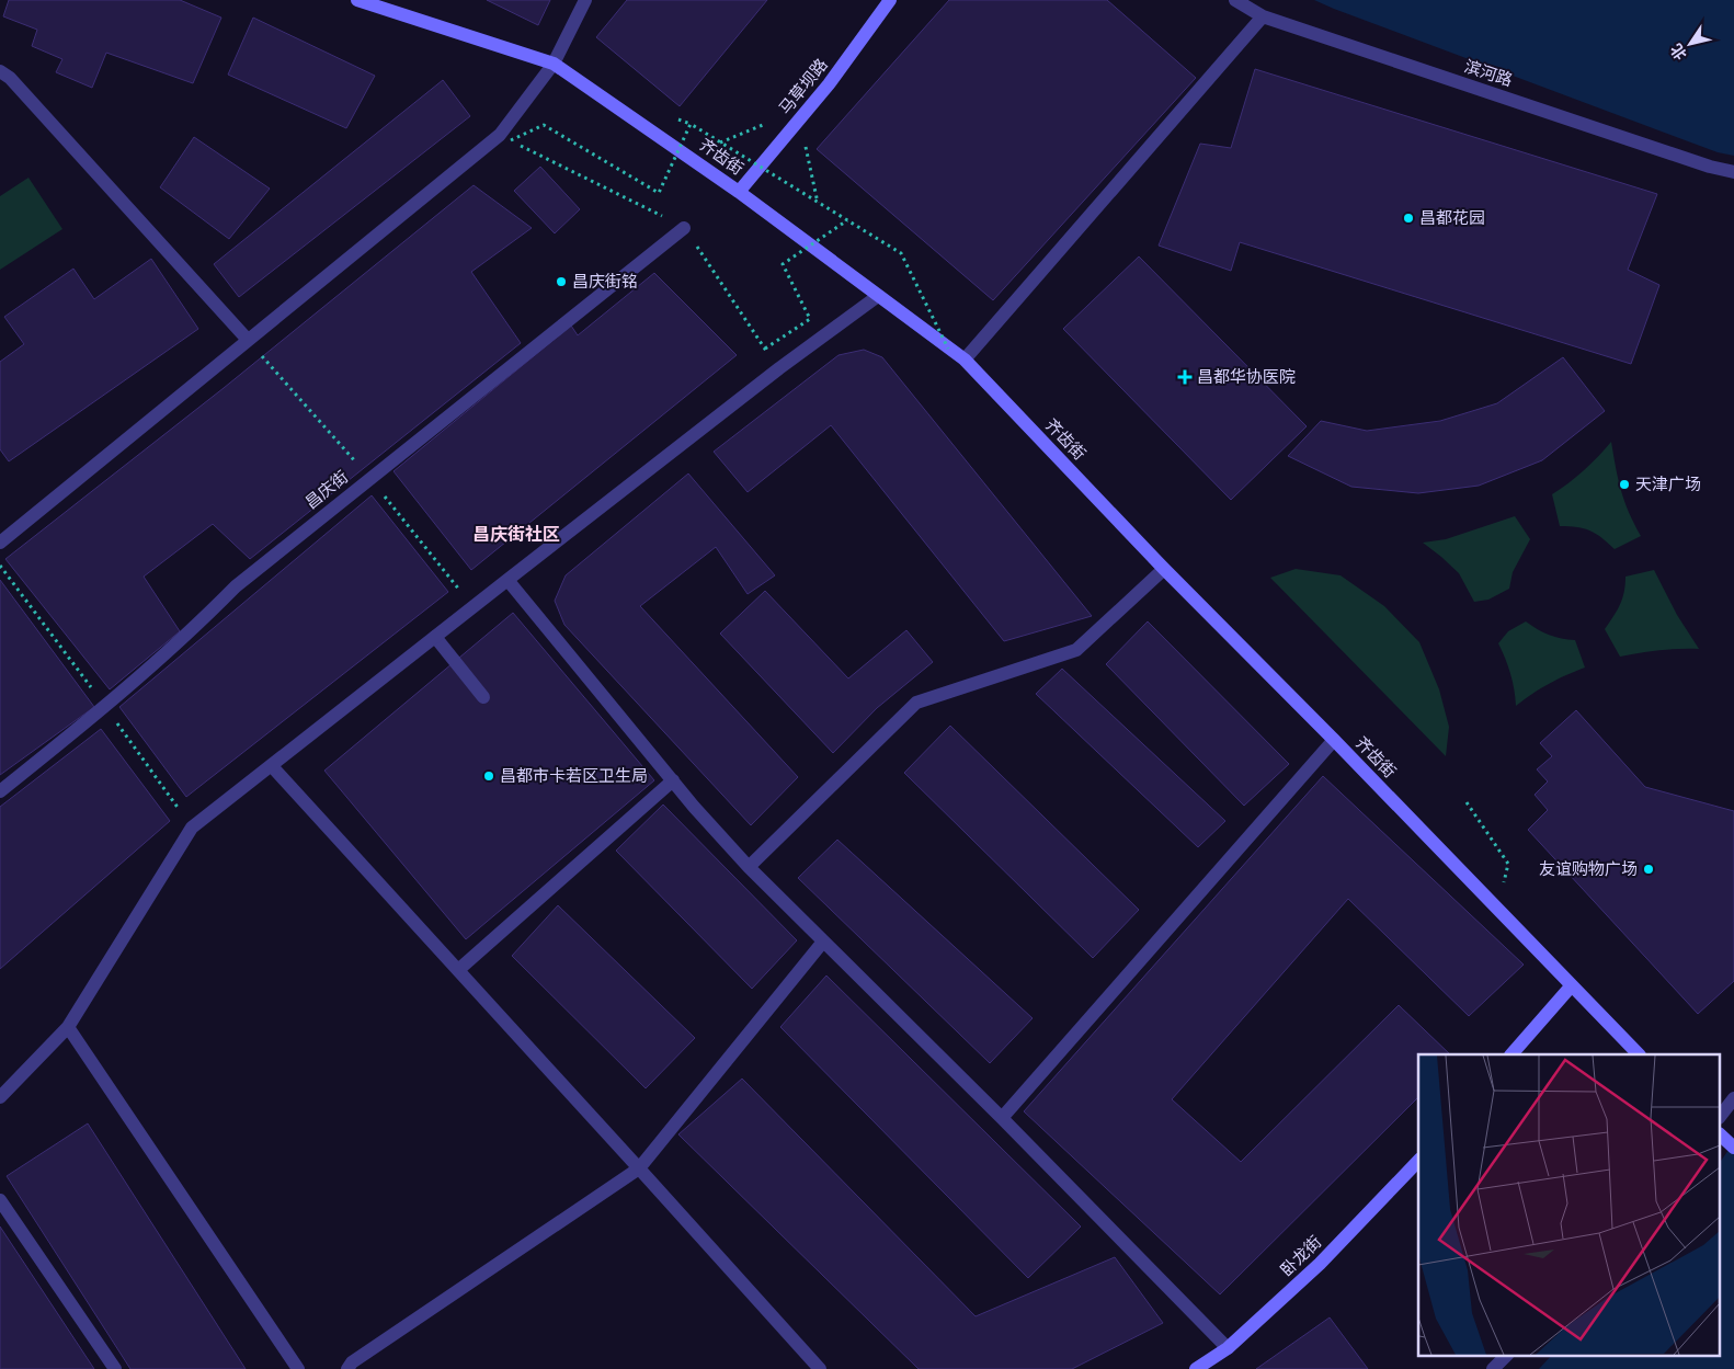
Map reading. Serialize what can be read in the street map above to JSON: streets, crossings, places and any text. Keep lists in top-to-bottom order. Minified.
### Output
{"streets":{"main road":["马草坝路","齐齿街","卧龙街"],"street":["滨河路","昌庆街"]},"crossings":[["马草坝路","齐齿街"]],"districts":["昌庆街社区"],"places":{"other":["昌都花园","昌庆街铭","天津广场","昌都市卡若区卫生局","友谊购物广场"],"health":["昌都华协医院"]},"north":"bottom left"}
